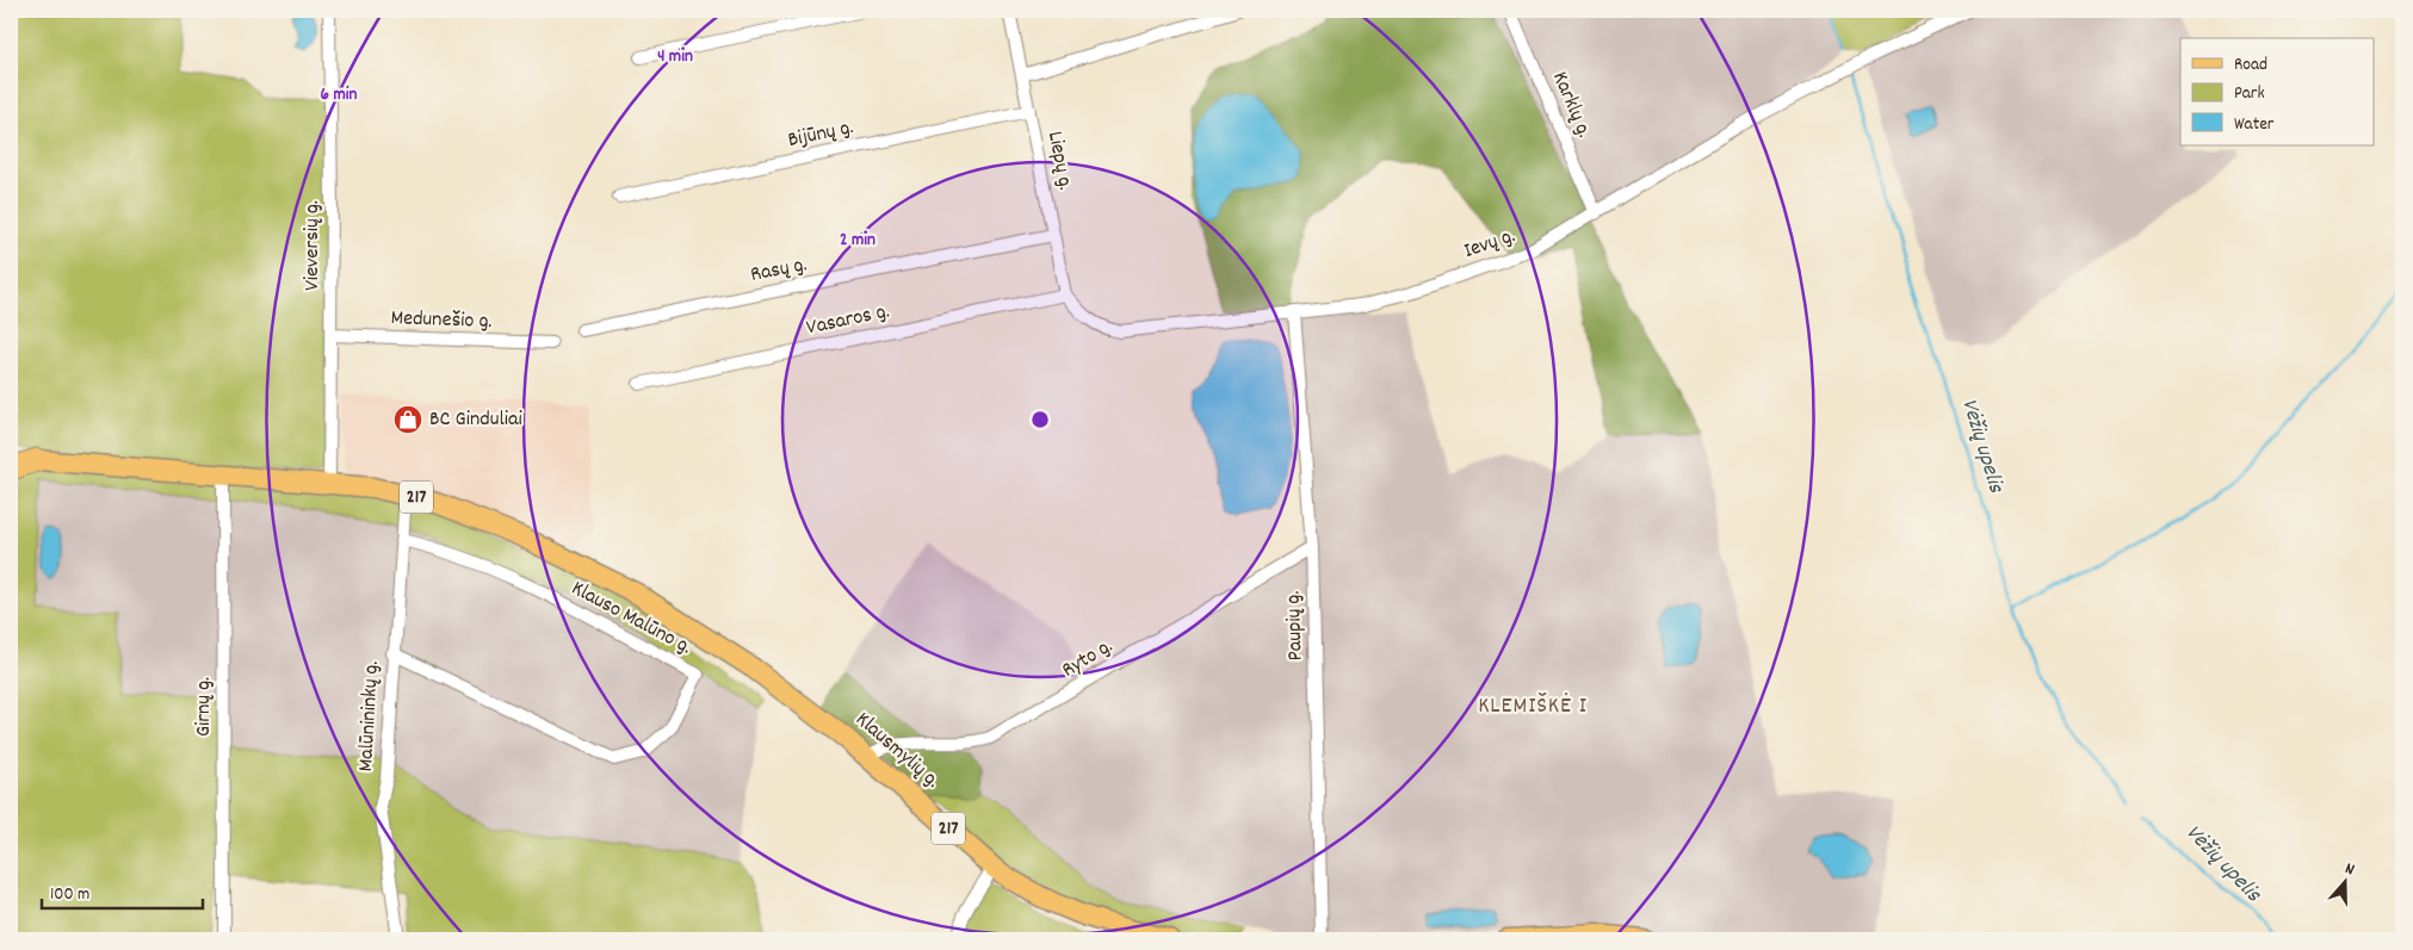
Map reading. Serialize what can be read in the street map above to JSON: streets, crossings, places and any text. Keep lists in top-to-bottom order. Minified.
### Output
{"streets":{"main road":["217","Klausmylių g."],"street":["Karklų g.","Bijūnų g.","Liepų g.","Ievų g.","Vieversių g.","Rasų g.","Medunešio g.","Vasaros g.","Klauso Malūno g.","Paupių g.","Ryto g.","Girnų g.","Malūnininkų g."]},"crossings":[["Karklų g.","Ievų g."],["Bijūnų g.","Liepų g."],["Liepų g.","Ievų g."],["Liepų g.","Rasų g."],["Liepų g.","Vasaros g."],["Ievų g.","Paupių g."],["Vieversių g.","Medunešio g."],["Vieversių g.","217"],["217","Girnų g."],["217","Malūnininkų g."],["217","Klausmylių g."],["Klauso Malūno g.","Malūnininkų g."],["Paupių g.","Ryto g."],["Ryto g.","Klausmylių g."],["Malūnininkų g.","Klausmylių g."]],"districts":["KLEMIŠKĖ I"],"water":["Vėžių upelis"],"places":{"shop":["BC Ginduliai"]},"legend":["Road","Park","Water"],"scale_bar":"100 m","north":"top","rings":["4 min","6 min","2 min"]}
